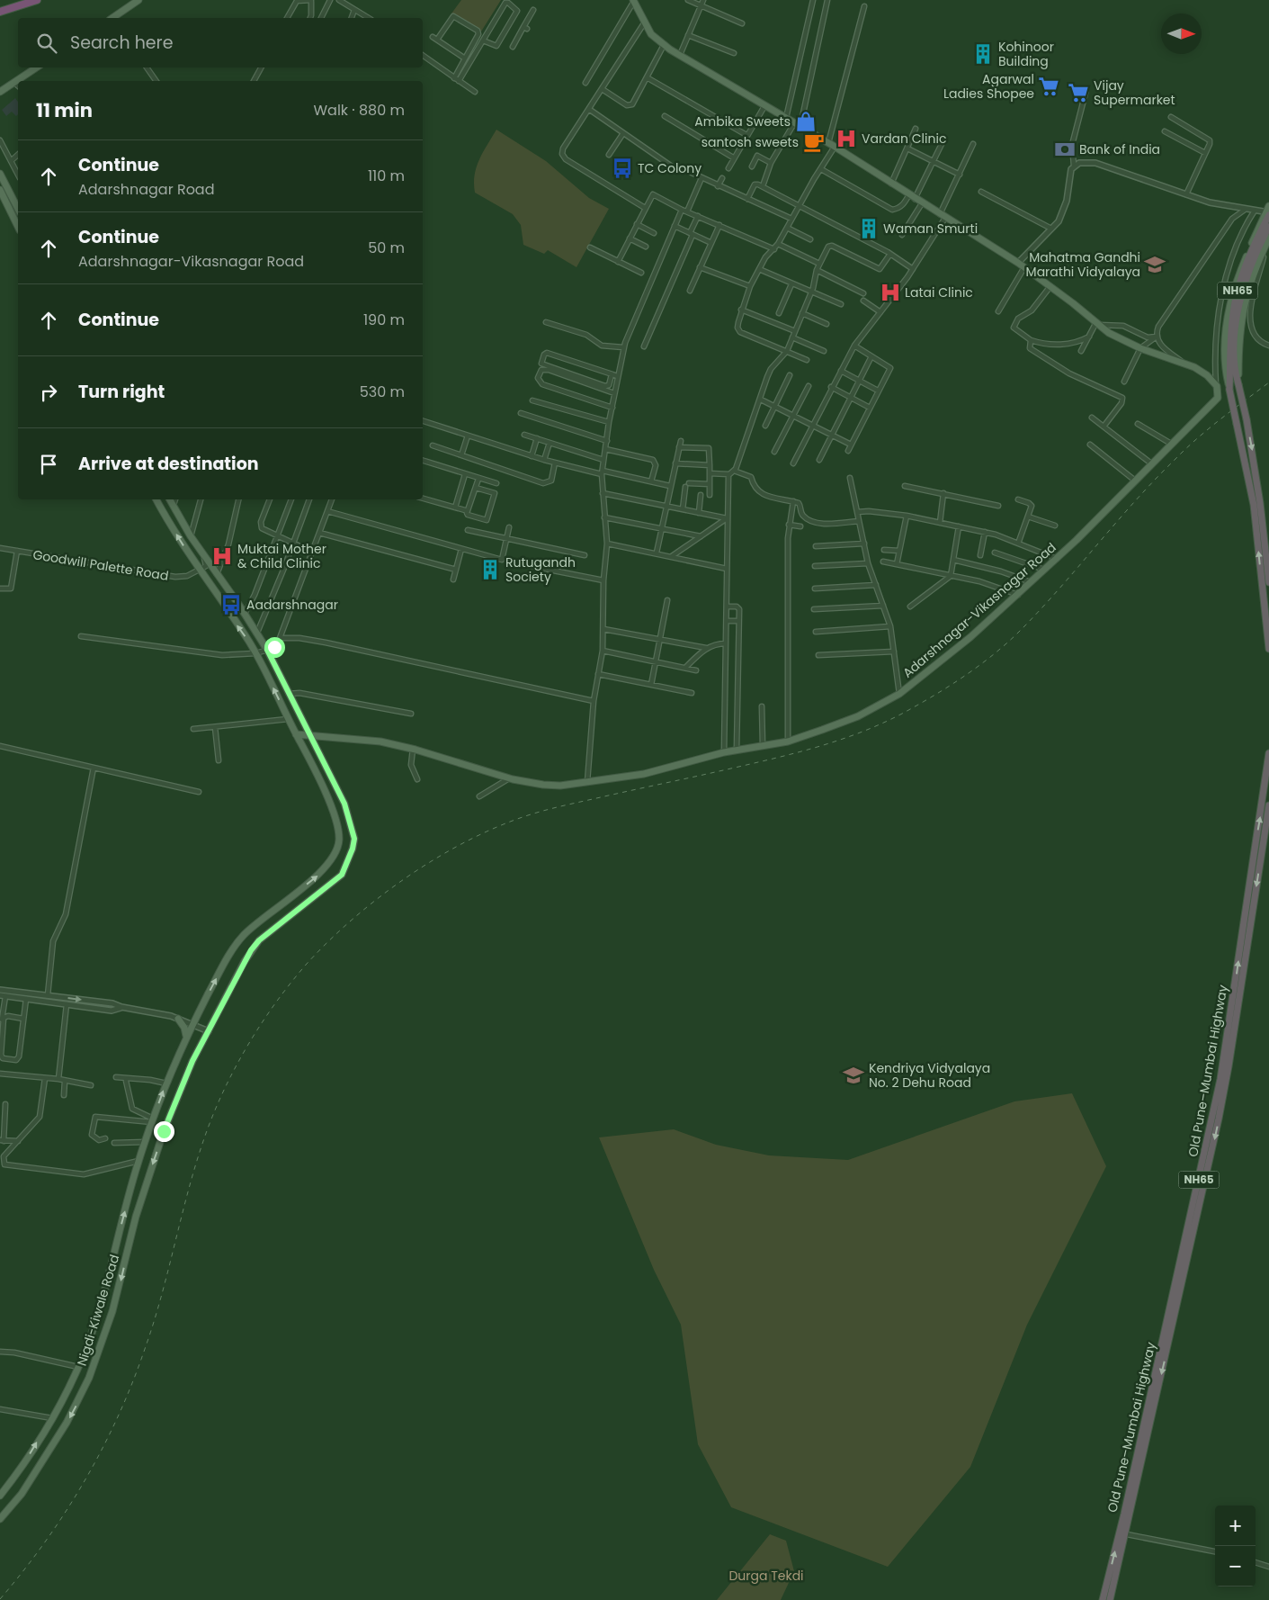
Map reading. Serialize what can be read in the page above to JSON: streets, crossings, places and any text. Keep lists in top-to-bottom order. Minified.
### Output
{"streets":{"highway":["NH65","Old Pune–Mumbai Highway"],"main road":["Adarshnagar-Vikasnagar Road","Nigdi-Kiwale Road"],"street":["Goodwill Palette Road"]},"crossings":[["Goodwill Palette Road","Nigdi-Kiwale Road"],["Adarshnagar-Vikasnagar Road","Nigdi-Kiwale Road"]],"parks":["Durga Tekdi"],"places":{"building":["Kohinoor Building","Waman Smurti","Rutugandh Society"],"supermarket":["Agarwal Ladies Shopee","Vijay Supermarket"],"shop":["Ambika Sweets"],"hospital":["Vardan Clinic","Latai Clinic","Muktai Mother & Child Clinic"],"cafe":["santosh sweets"],"bank":["Bank of India"],"bus stop":["TC Colony","Aadarshnagar"],"school or university":["Mahatma Gandhi Marathi Vidyalaya","Kendriya Vidyalaya No. 2 Dehu Road"]},"north":"right","page":{"search":"Search here","heading":["11 min","Walk · 880 m"],"list":[["Continue","Adarshnagar Road","110 m"],["Continue","Adarshnagar-Vikasnagar Road","50 m"],["Continue","190 m"],["Turn right","530 m"],"Arrive at destination"],"map_buttons":["+","−"]}}
